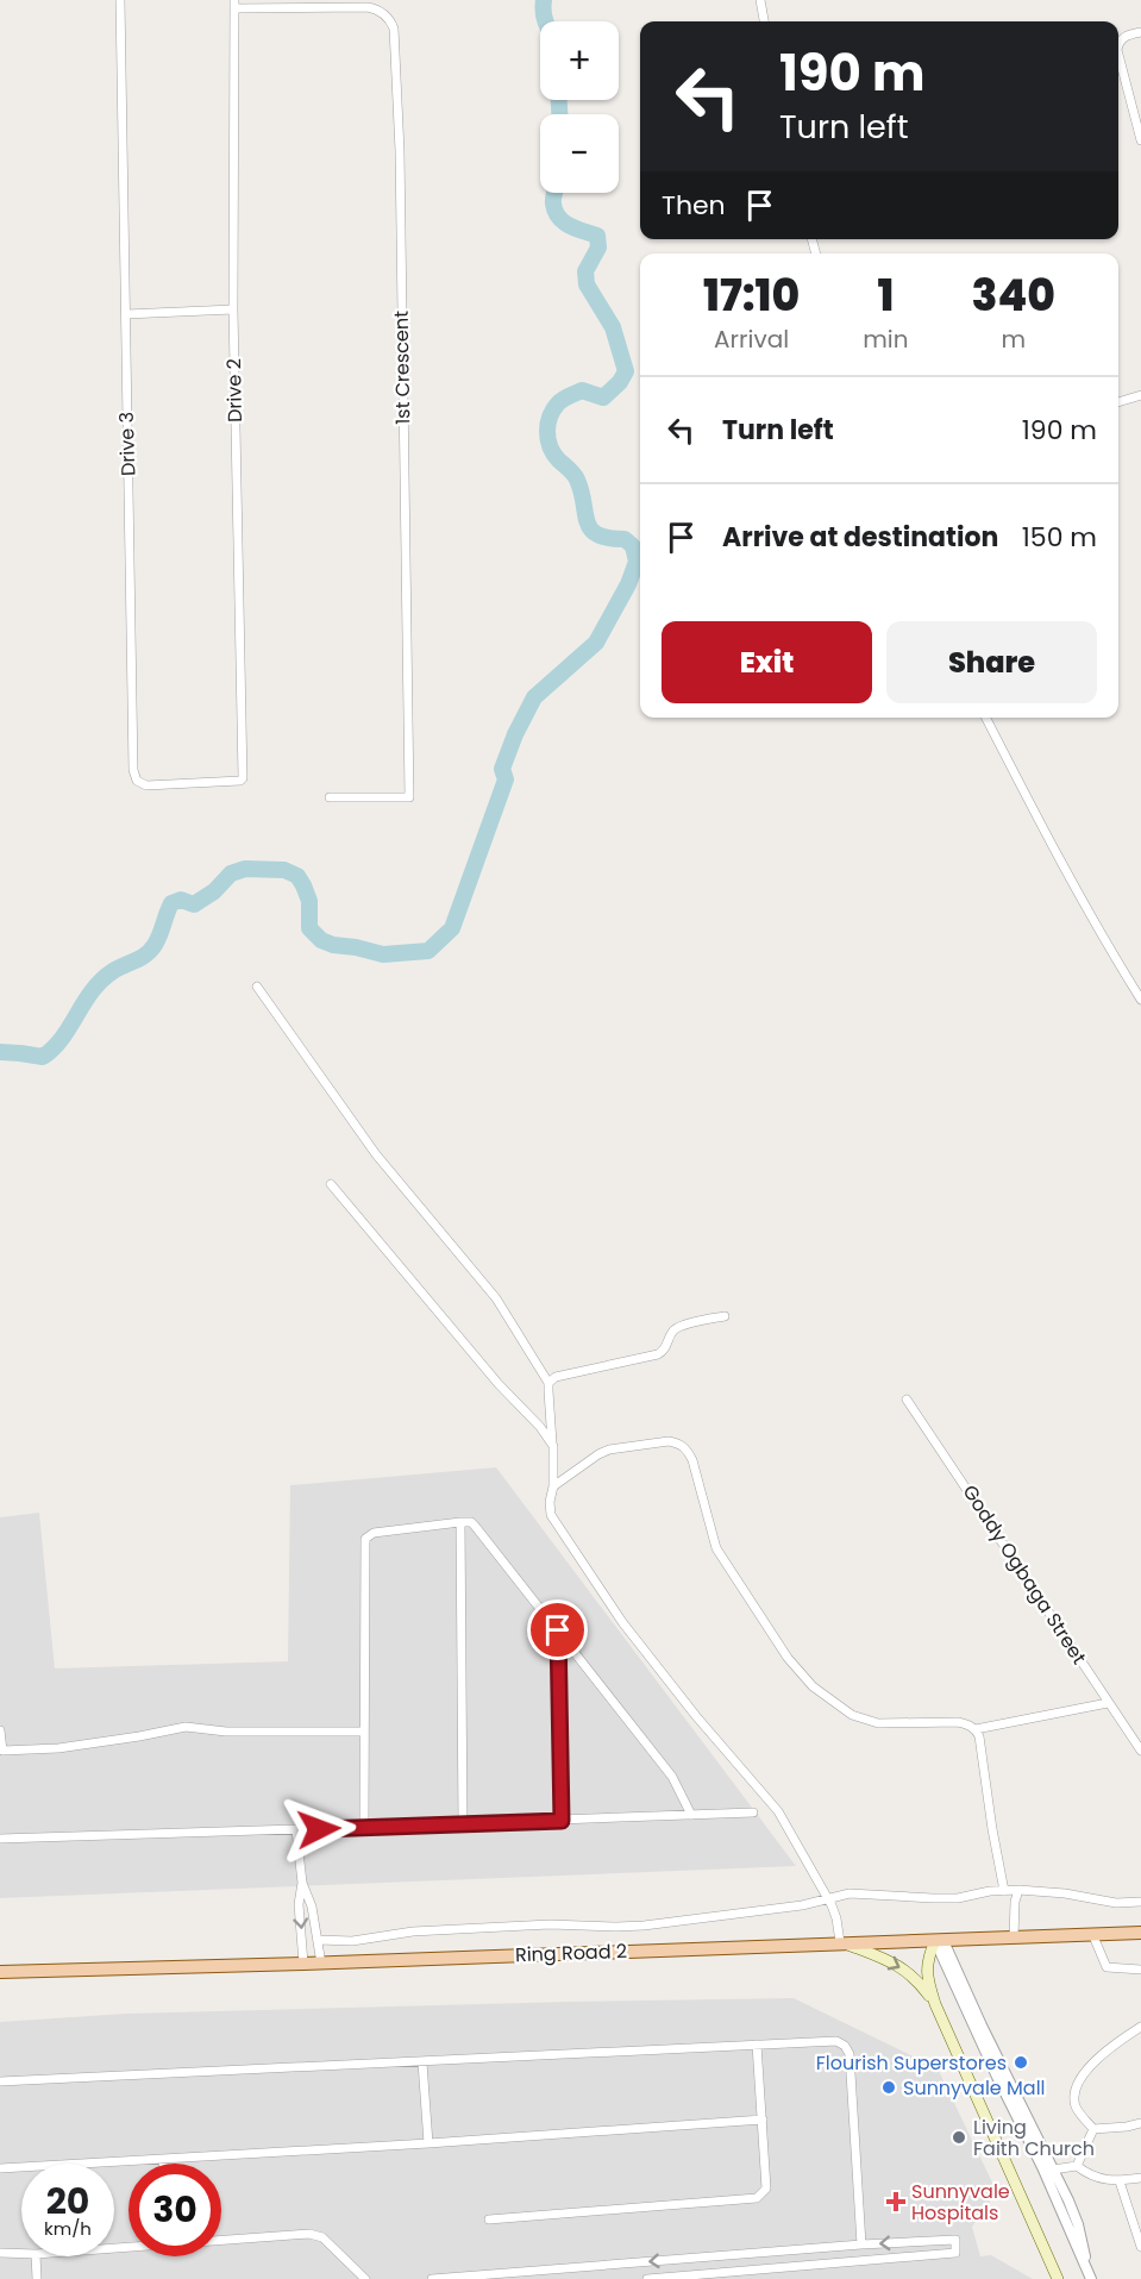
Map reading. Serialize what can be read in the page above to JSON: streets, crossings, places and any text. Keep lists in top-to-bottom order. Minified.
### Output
{"streets":{"main road":["Ring Road 2"],"street":["1st Crescent","Drive 2","Drive 3","Goddy Ogbaga Street"]},"crossings":[["1st Crescent","Drive 2"],["Drive 2","Drive 3"]],"places":{"other":["Flourish Superstores","Sunnyvale Mall","Living Faith Church"],"health":["Sunnyvale Hospitals"]},"page":{"map_buttons":["+","−"],"turn":["190 m","Turn left"],"then":"Then","eta":["17:10","Arrival","1","min","340","m"],"list":[{"name":"Turn left","value":"190 m"},{"name":"Arrive at destination","value":"150 m"}],"buttons":["Exit","Share"],"speed":"20 km/h","limit":"30"}}
